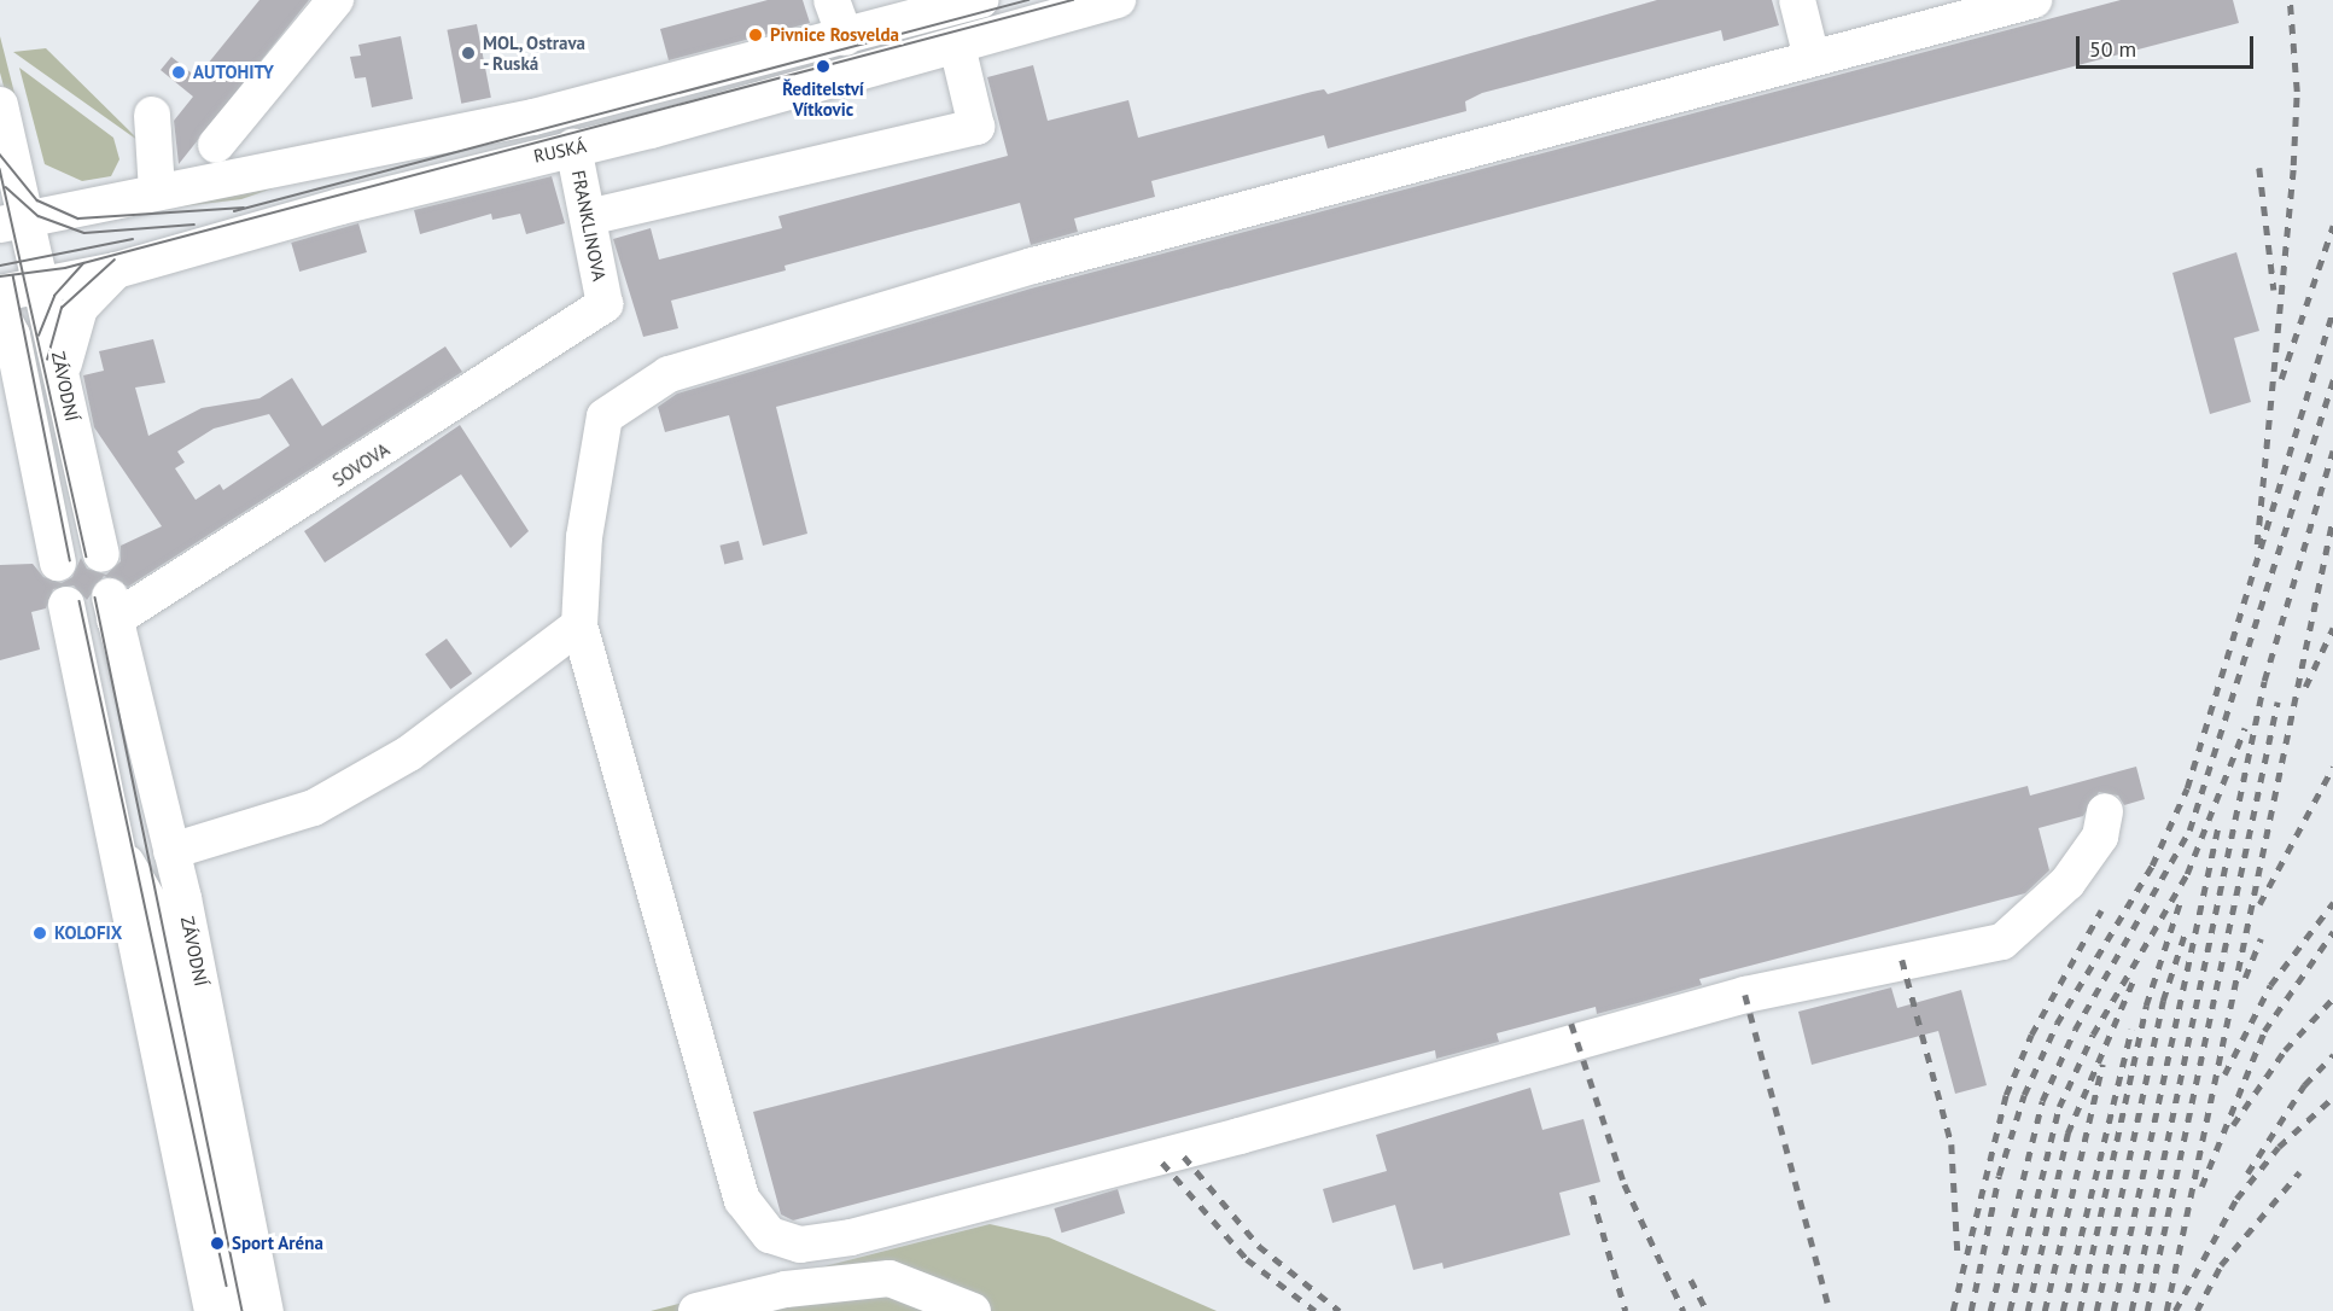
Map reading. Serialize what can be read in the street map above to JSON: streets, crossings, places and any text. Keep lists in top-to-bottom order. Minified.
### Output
{"streets":{"street":["RUSKÁ","FRANKLINOVA","ZÁVODNÍ","SOVOVA"]},"crossings":[["RUSKÁ","FRANKLINOVA"],["RUSKÁ","ZÁVODNÍ"],["FRANKLINOVA","SOVOVA"],["ZÁVODNÍ","SOVOVA"]],"places":["Pivnice Rosvelda","MOL, Ostrava - Ruská","Ředitelství Vítkovic","AUTOHITY","KOLOFIX","Sport Aréna"],"scale_bar":"50 m"}
